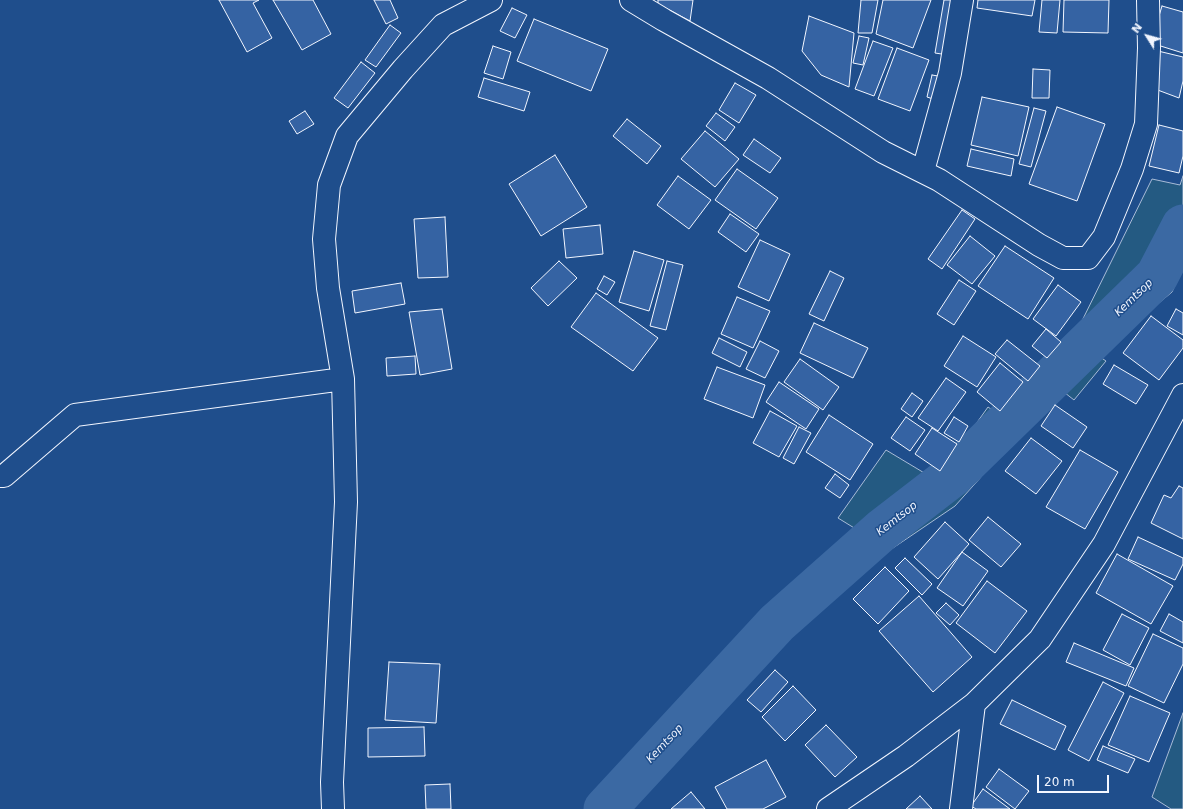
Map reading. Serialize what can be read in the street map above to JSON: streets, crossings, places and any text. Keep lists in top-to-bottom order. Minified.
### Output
{"water":["Kemtsop"],"scale_bar":"20 m","north":"top left"}
